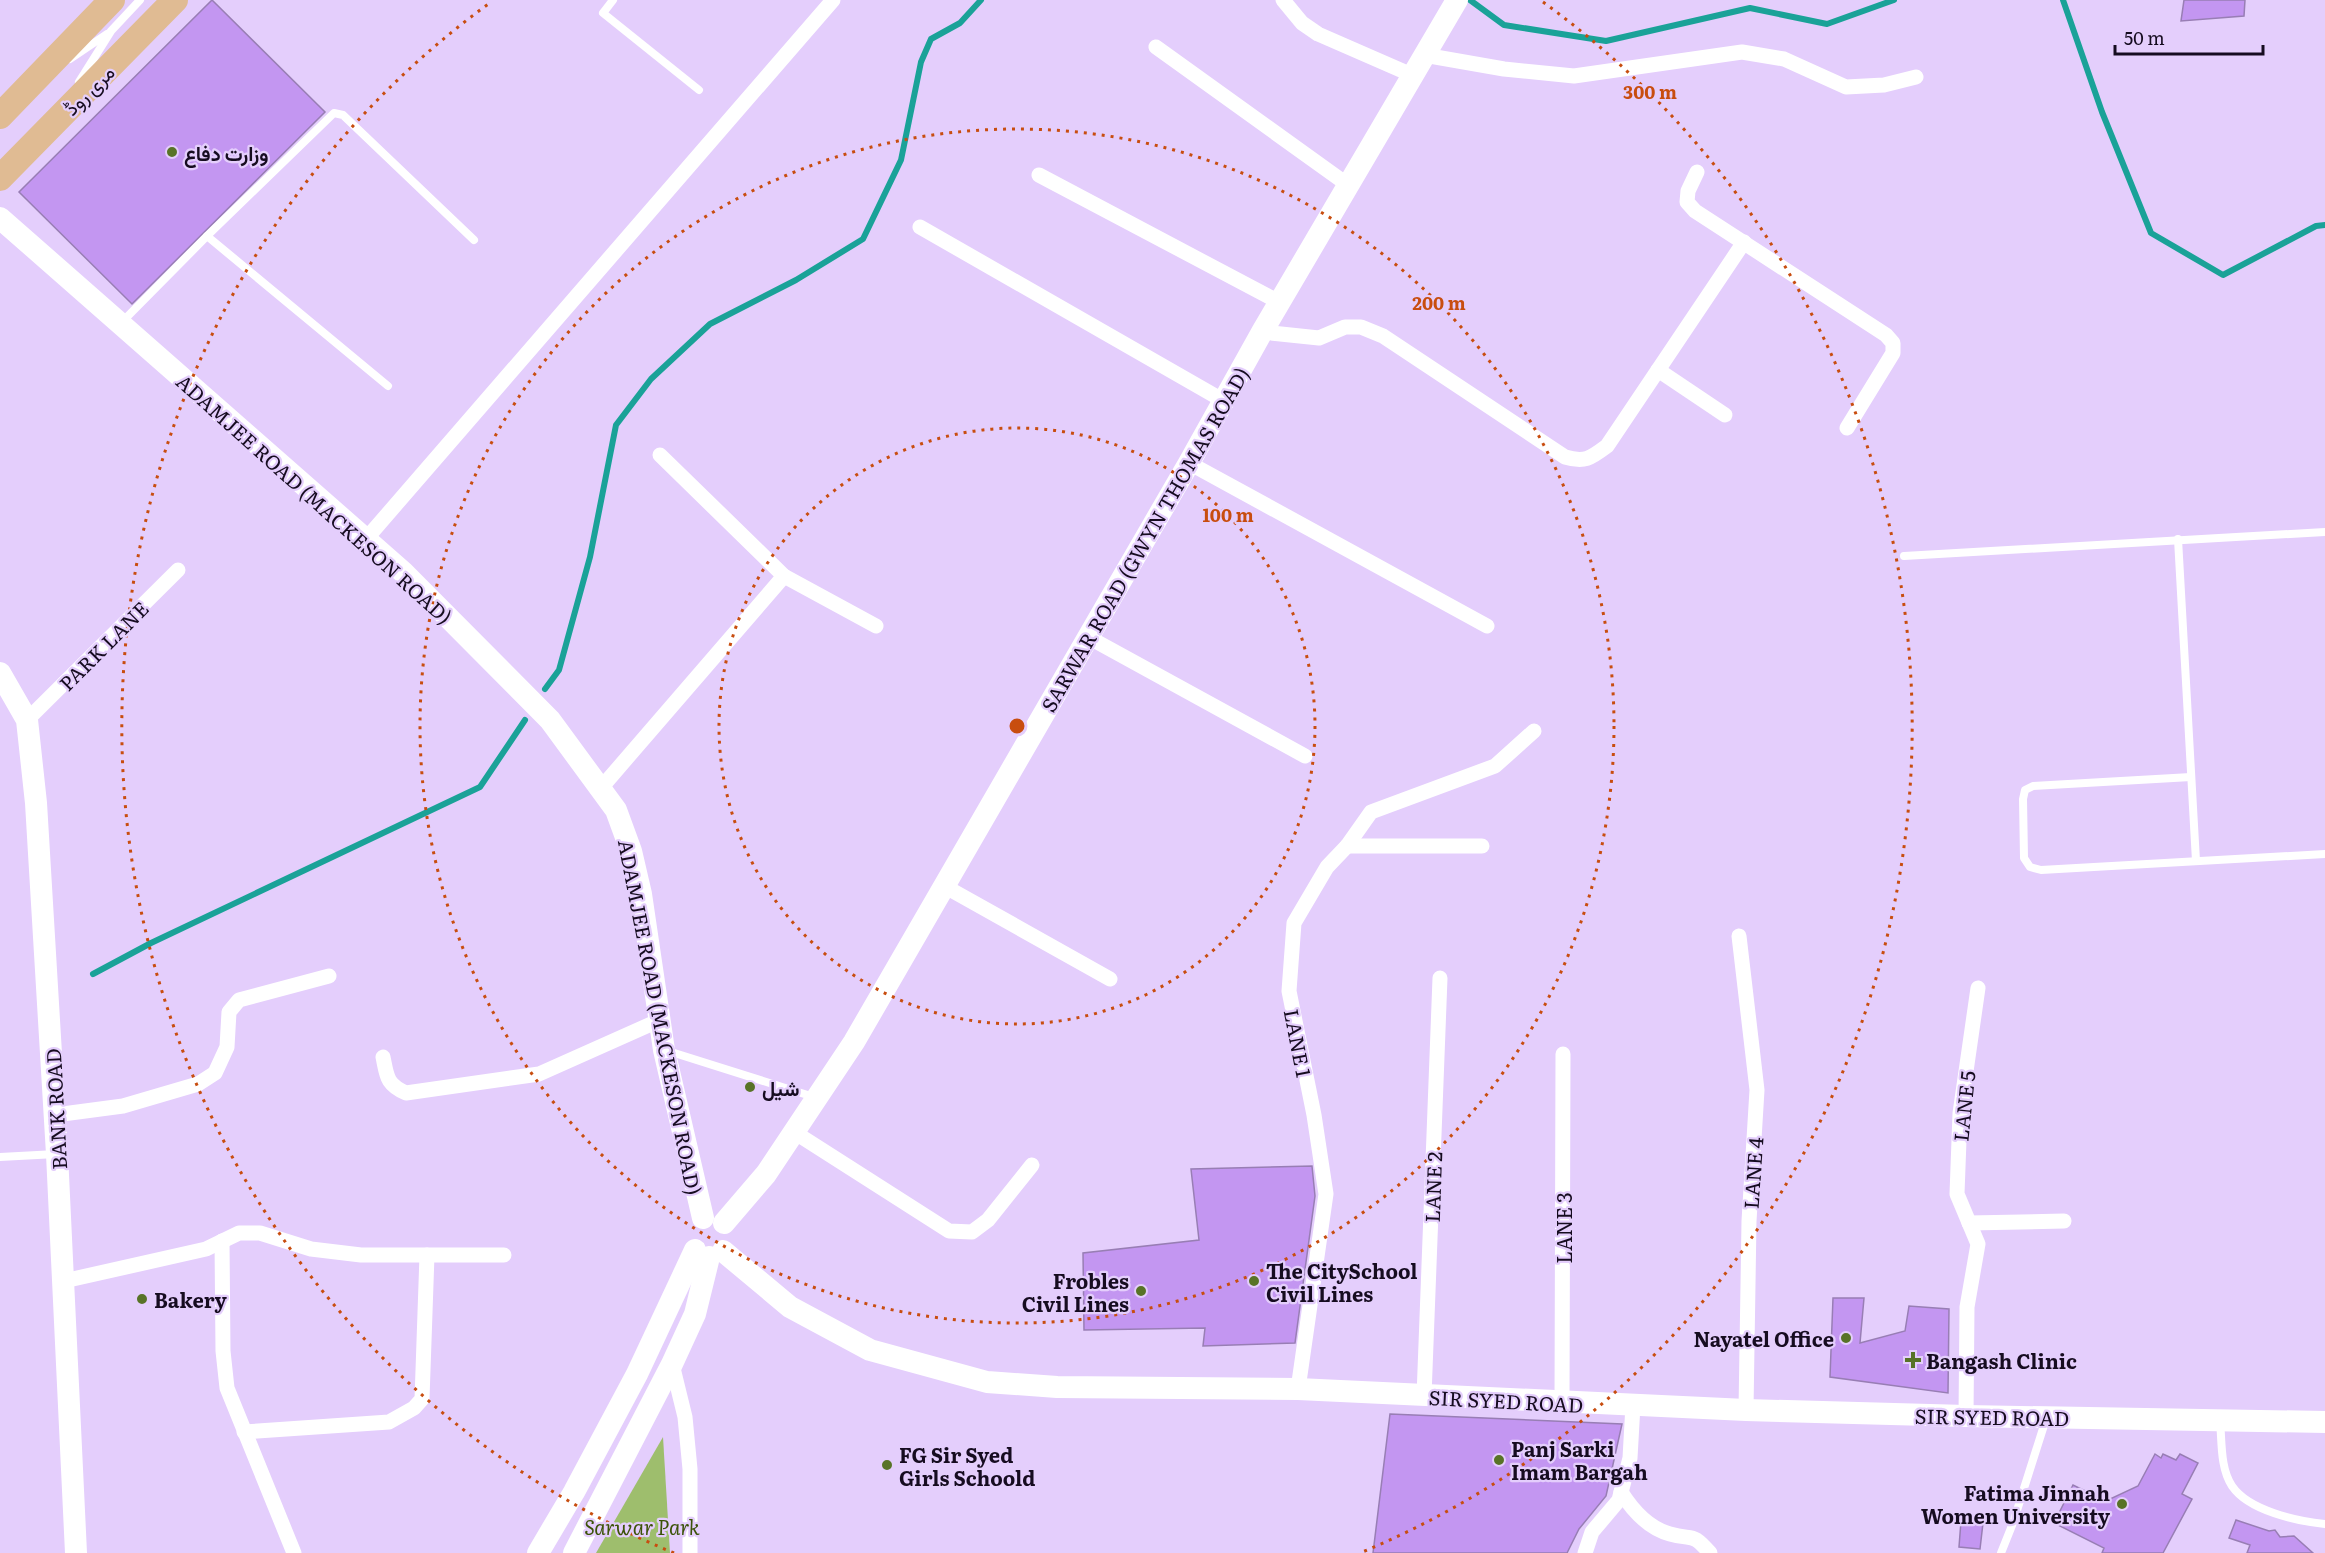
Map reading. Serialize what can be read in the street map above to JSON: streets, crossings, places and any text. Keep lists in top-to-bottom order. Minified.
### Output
{"streets":{"main road":["مری روڈ"],"street":["ADAMJEE ROAD (MACKESON ROAD)","SARWAR ROAD (GWYN THOMAS ROAD)","PARK LANE","LANE 1","LANE 5","BANK ROAD","LANE 4","LANE 2","LANE 3","SIR SYED ROAD"]},"crossings":[["ADAMJEE ROAD (MACKESON ROAD)","SARWAR ROAD (GWYN THOMAS ROAD)"],["ADAMJEE ROAD (MACKESON ROAD)","SIR SYED ROAD"],["SARWAR ROAD (GWYN THOMAS ROAD)","SIR SYED ROAD"],["PARK LANE","BANK ROAD"],["LANE 1","SIR SYED ROAD"],["LANE 5","SIR SYED ROAD"],["LANE 4","SIR SYED ROAD"],["LANE 2","SIR SYED ROAD"],["LANE 3","SIR SYED ROAD"]],"parks":["Sarwar Park"],"places":{"other":["وزارت دفاع","شیل","The CitySchool Civil Lines","Frobles Civil Lines","Bakery","Nayatel Office","Panj Sarki Imam Bargah","FG Sir Syed Girls Schoold","Fatima Jinnah Women University"],"health":["Bangash Clinic"]},"scale_bar":"50 m","rings":["300 m","200 m","100 m"]}
